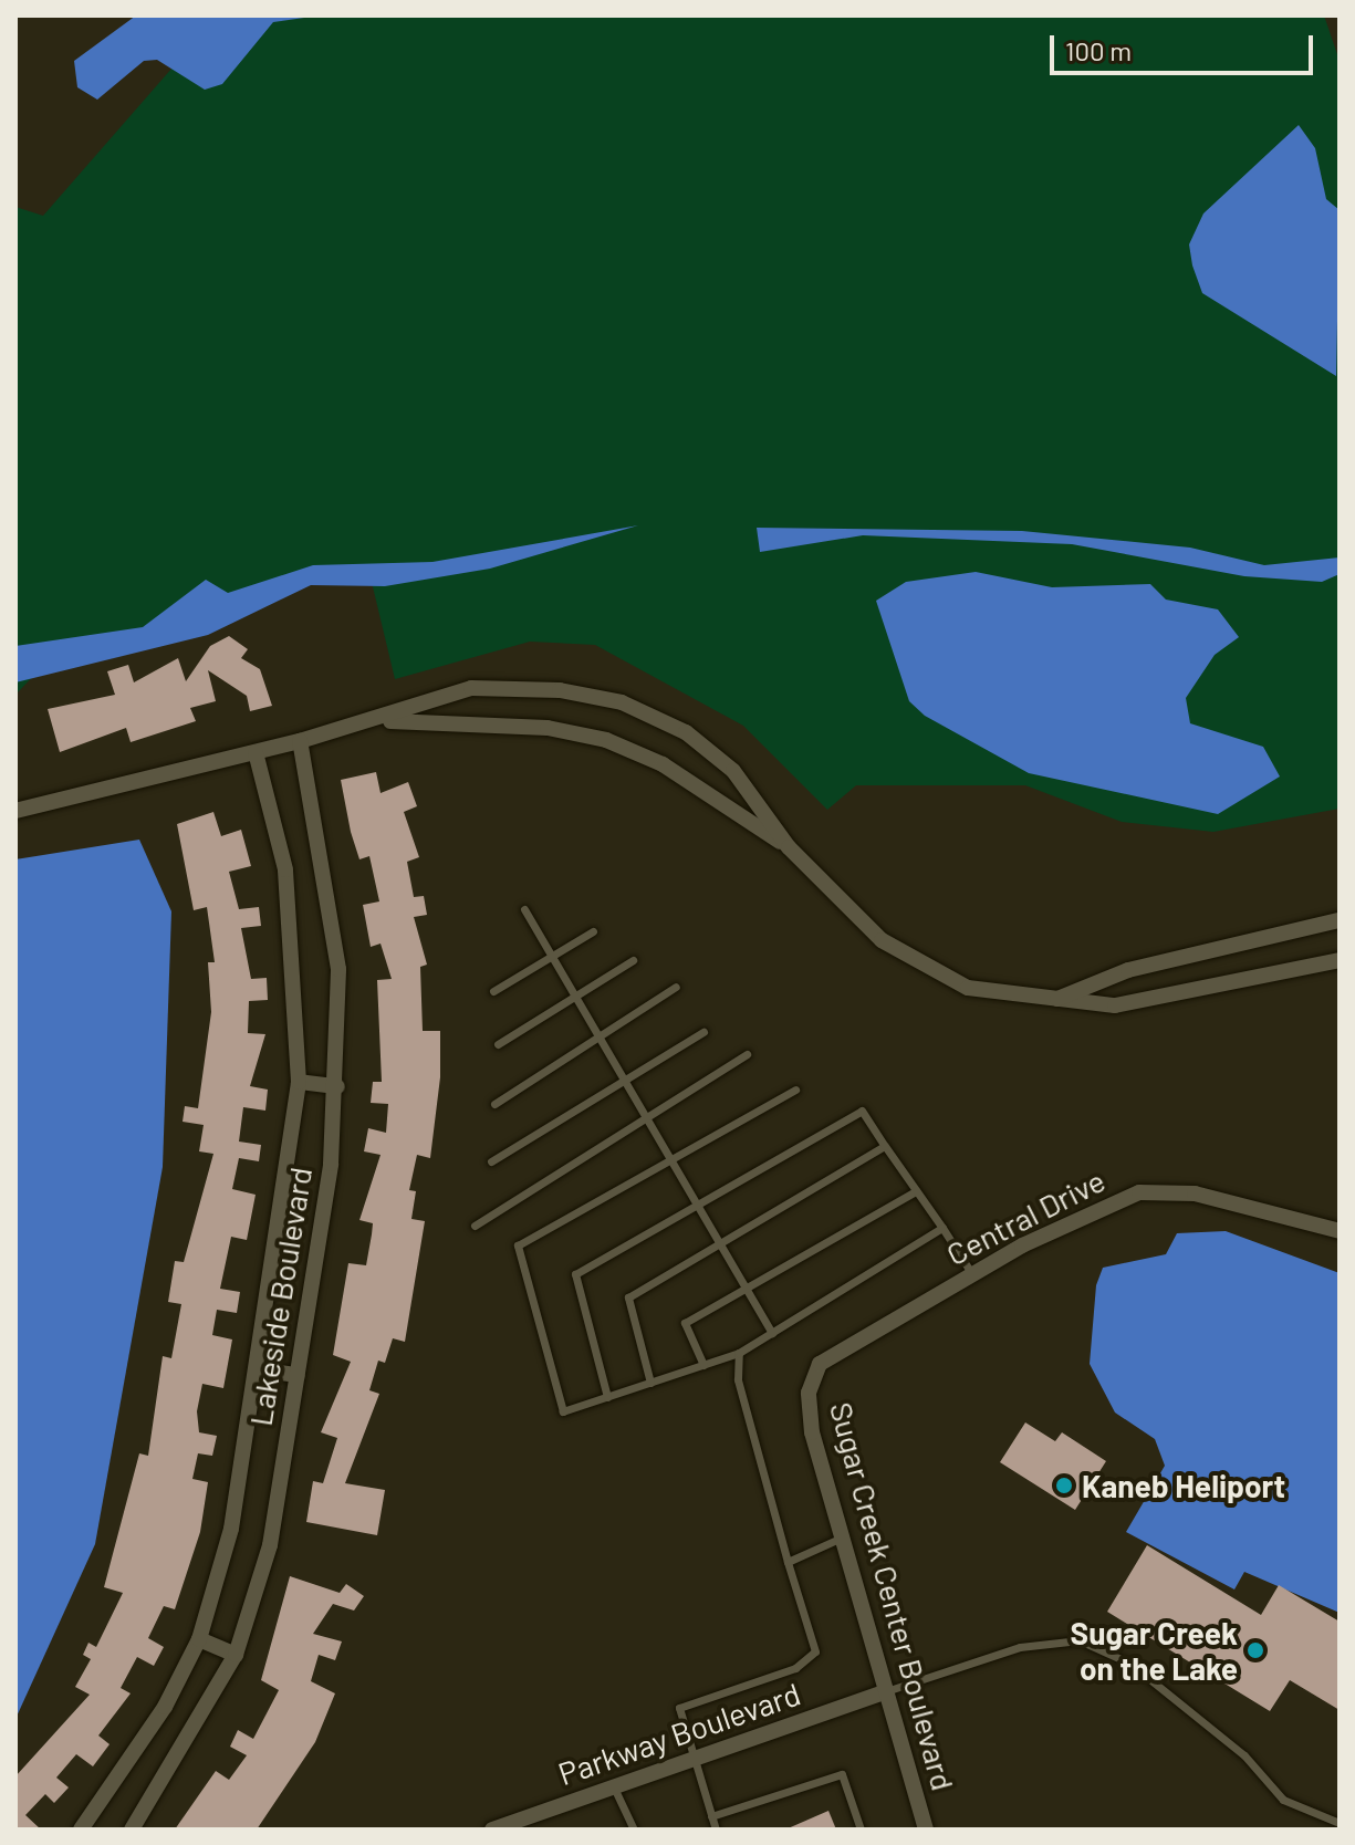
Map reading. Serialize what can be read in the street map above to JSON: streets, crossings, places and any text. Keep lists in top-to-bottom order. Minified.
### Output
{"streets":{"street":["Central Drive","Lakeside Boulevard","Sugar Creek Center Boulevard","Parkway Boulevard"]},"crossings":[["Central Drive","Sugar Creek Center Boulevard"],["Sugar Creek Center Boulevard","Parkway Boulevard"]],"places":["Kaneb Heliport","Sugar Creek on the Lake"],"scale_bar":"100 m"}
